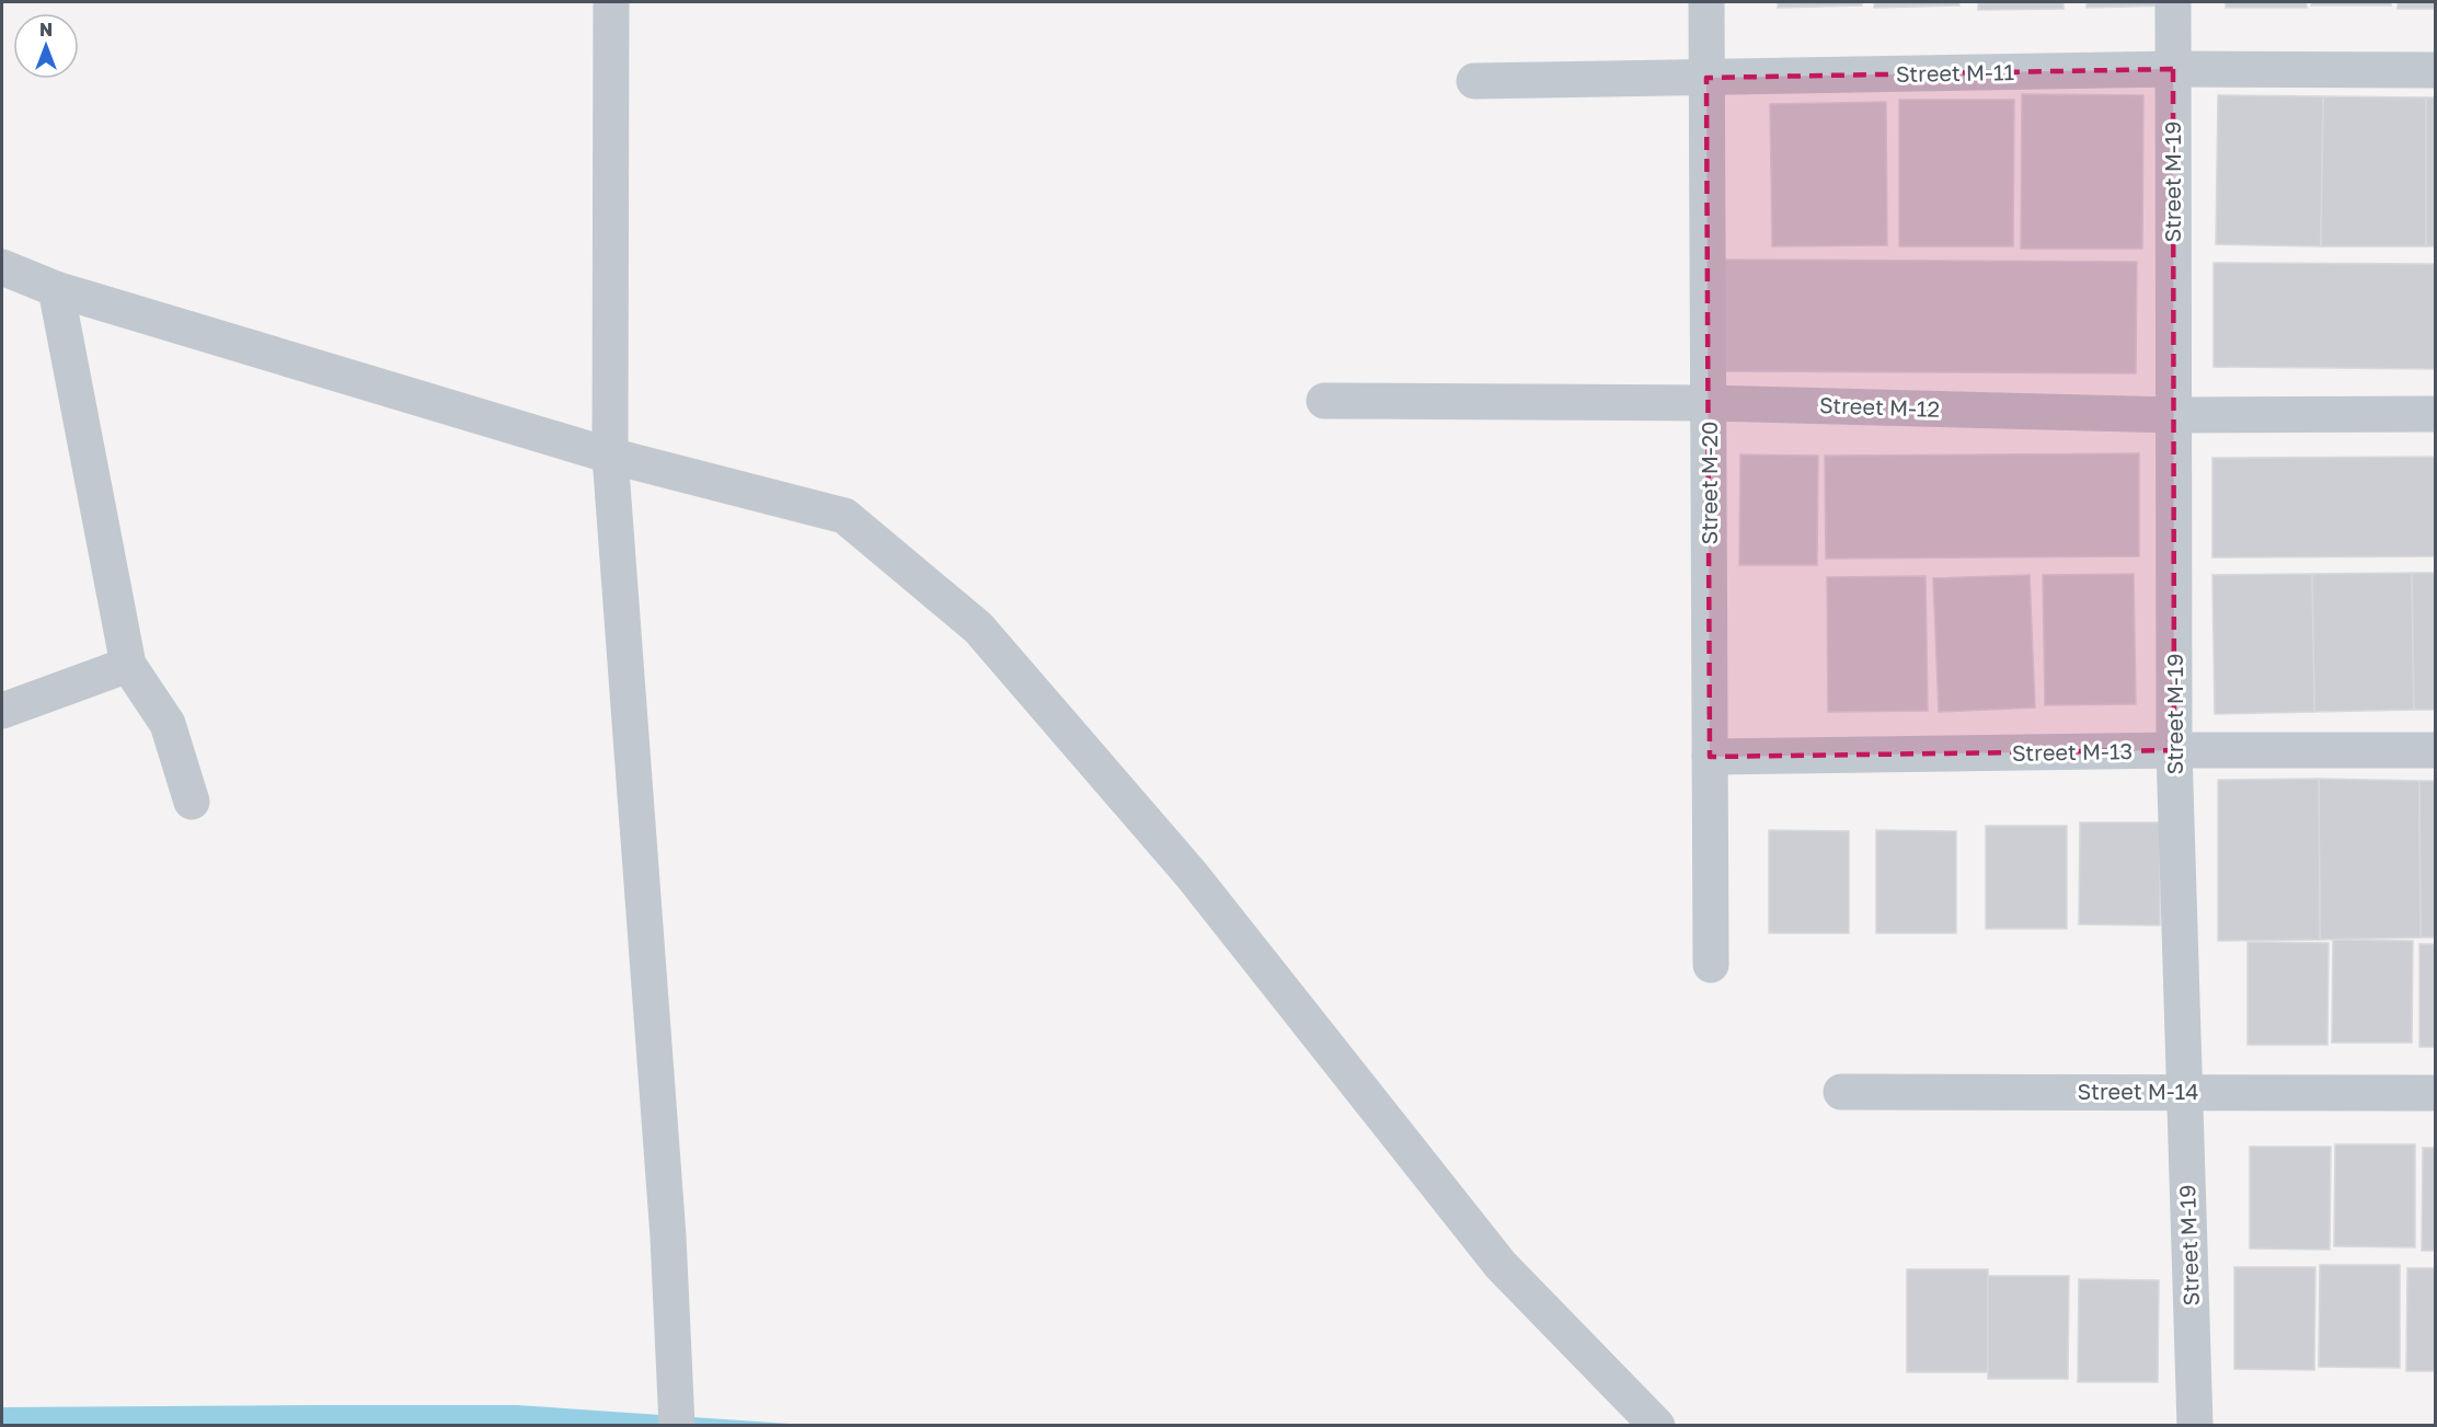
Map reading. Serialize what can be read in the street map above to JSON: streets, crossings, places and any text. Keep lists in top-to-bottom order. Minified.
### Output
{"streets":{"street":["Street M-11","Street M-19","Street M-12","Street M-20","Street M-13","Street M-14"]},"crossings":[["Street M-11","Street M-19"],["Street M-11","Street M-20"],["Street M-19","Street M-12"],["Street M-19","Street M-13"],["Street M-19","Street M-14"],["Street M-12","Street M-20"],["Street M-20","Street M-13"]],"north":"top"}
